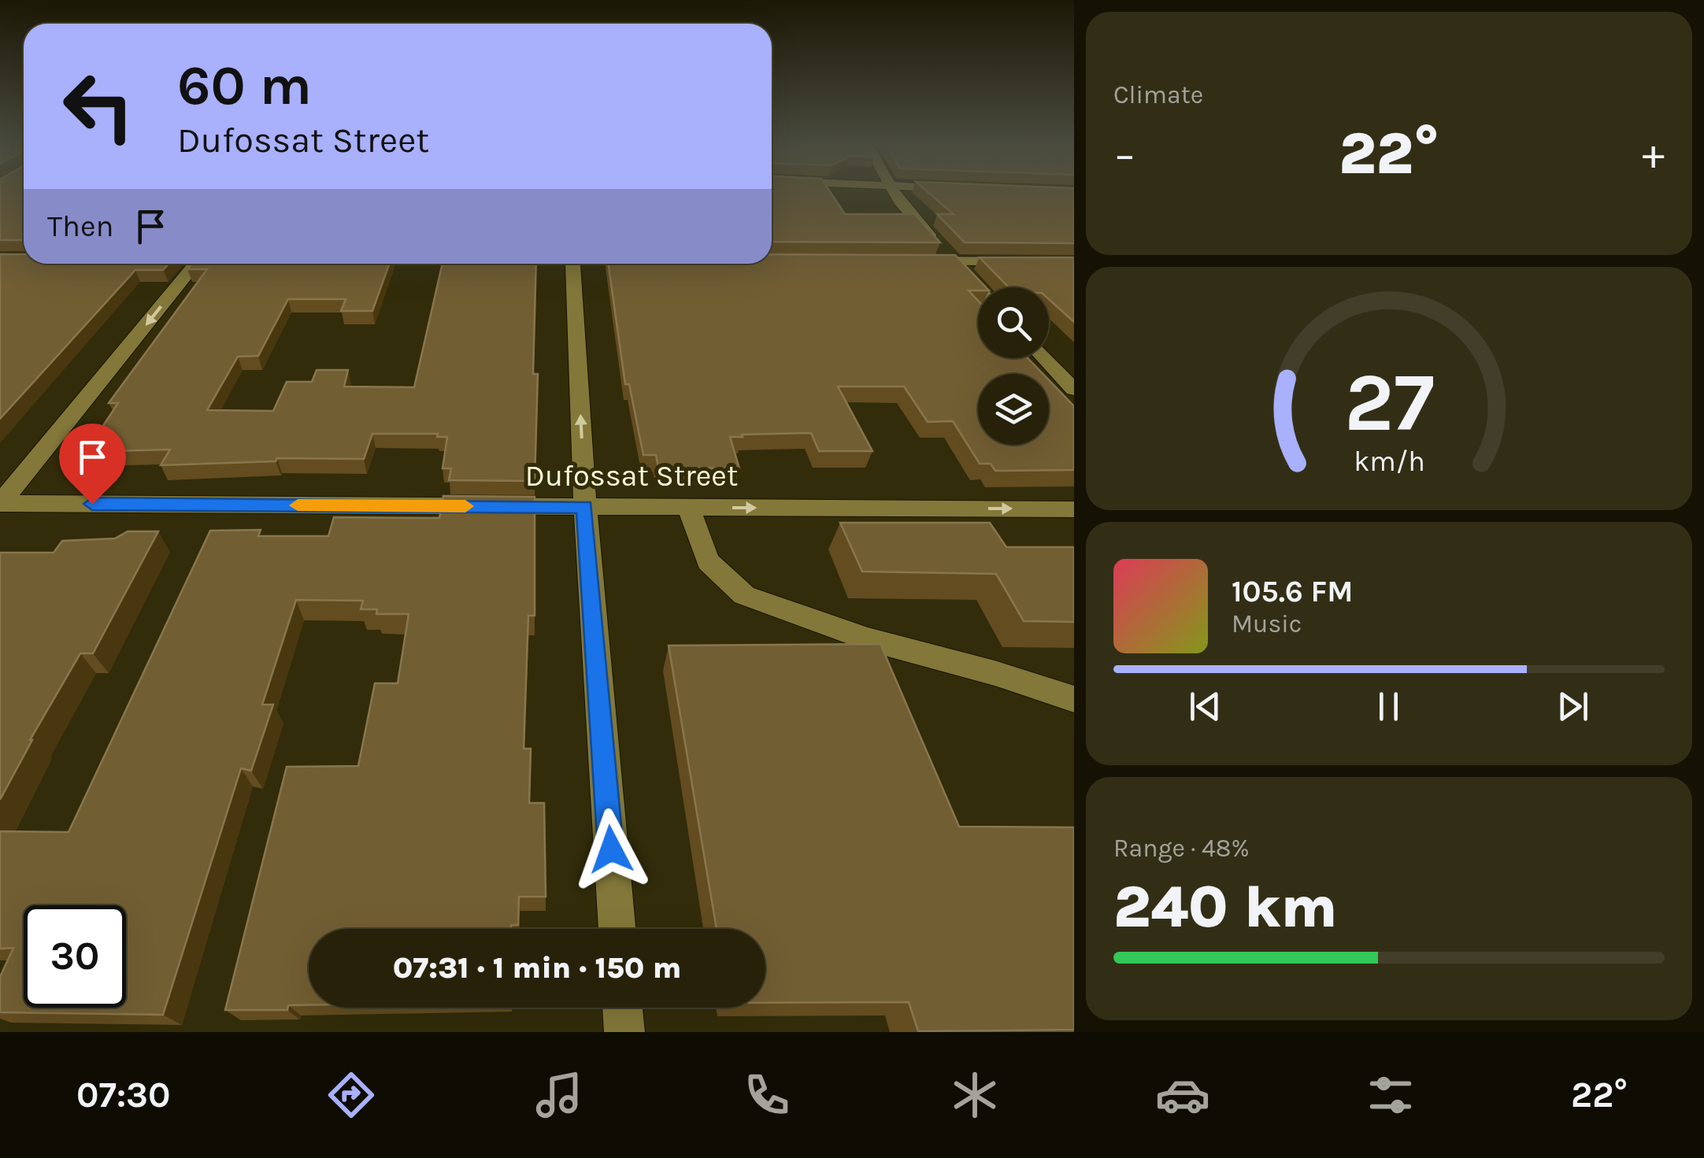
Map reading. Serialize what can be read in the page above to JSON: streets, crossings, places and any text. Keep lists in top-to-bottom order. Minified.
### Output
{"streets":{"street":["Dufossat Street"]},"one_way":["Dufossat Street"],"page":{"tile":["Climate",["Range · 48%","240 km"]],"turn":["60 m","Dufossat Street"],"heat":["−","22°","+"],"then":"Then","song":["105.6 FM","Music"],"limit":"30","trip":"07:31 · 1 min · 150 m","tabs":["07:30","22°"],"gauge":["27","km/h"]}}
